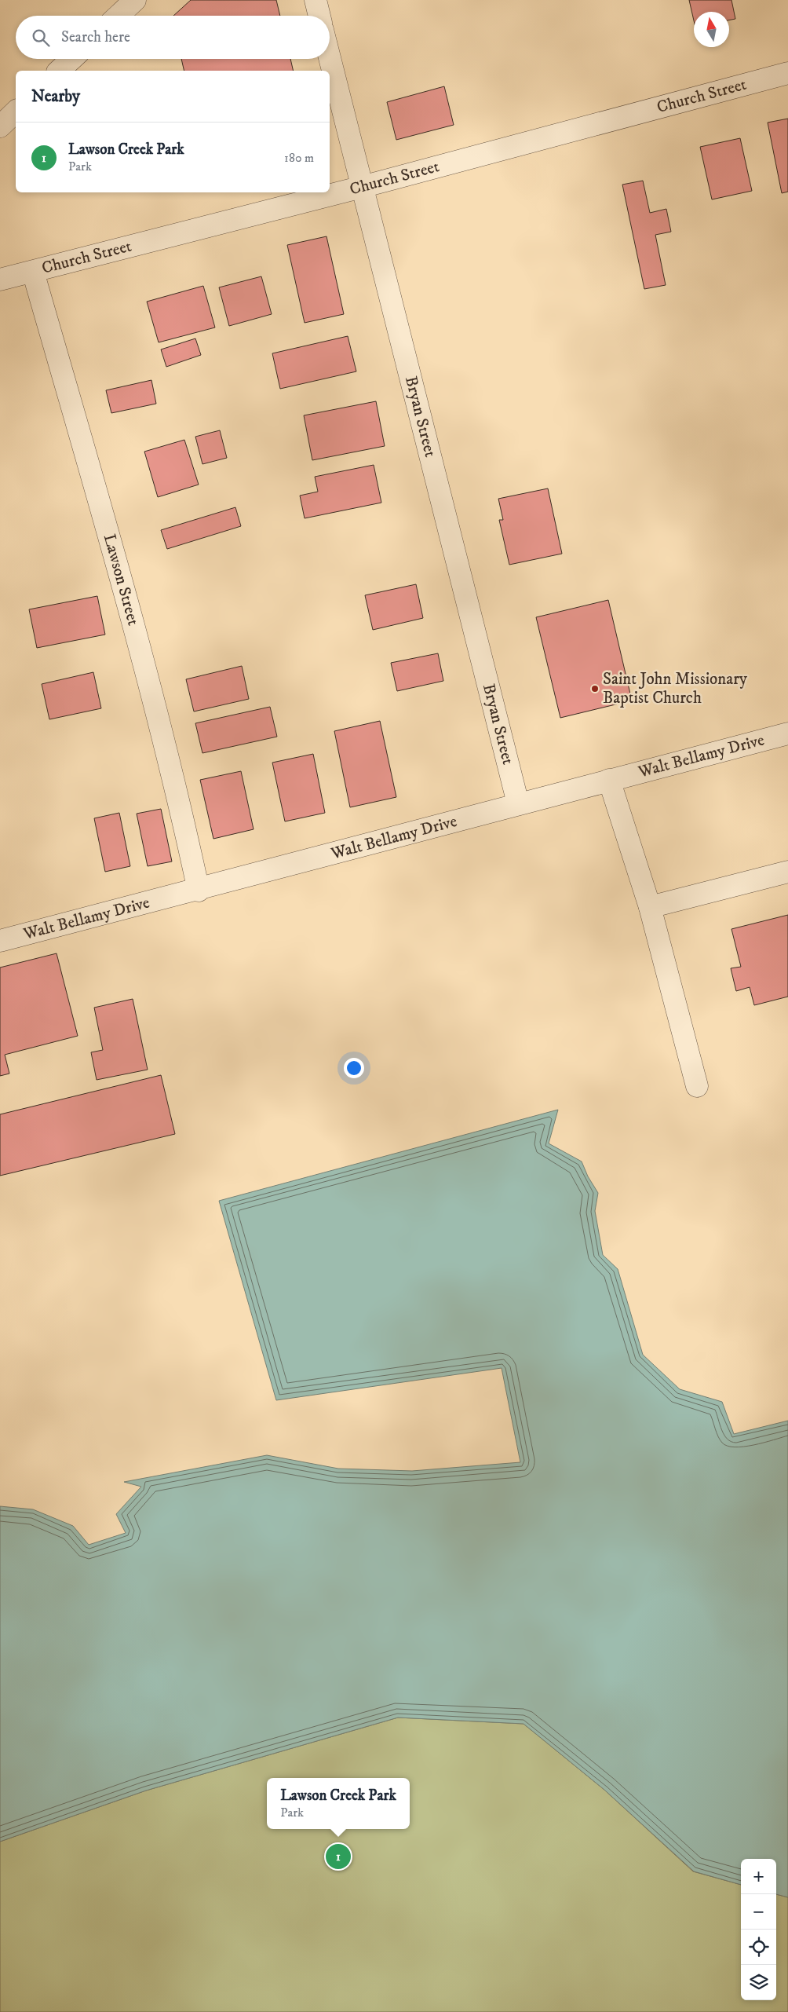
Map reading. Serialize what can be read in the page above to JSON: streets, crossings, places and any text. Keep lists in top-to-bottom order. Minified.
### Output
{"streets":{"street":["Church Street","Bryan Street","Lawson Street","Walt Bellamy Drive"]},"crossings":[["Church Street","Bryan Street"],["Church Street","Lawson Street"],["Bryan Street","Walt Bellamy Drive"],["Lawson Street","Walt Bellamy Drive"]],"places":["Saint John Missionary Baptist Church"],"north":"top","page":{"search":"Search here","heading":"Nearby","list":[{"mark":"1","name":"Lawson Creek Park","note":"Park","value":"180 m"}],"popup":["Lawson Creek Park","Park"],"pins":"1","map_buttons":["+","−"]}}
